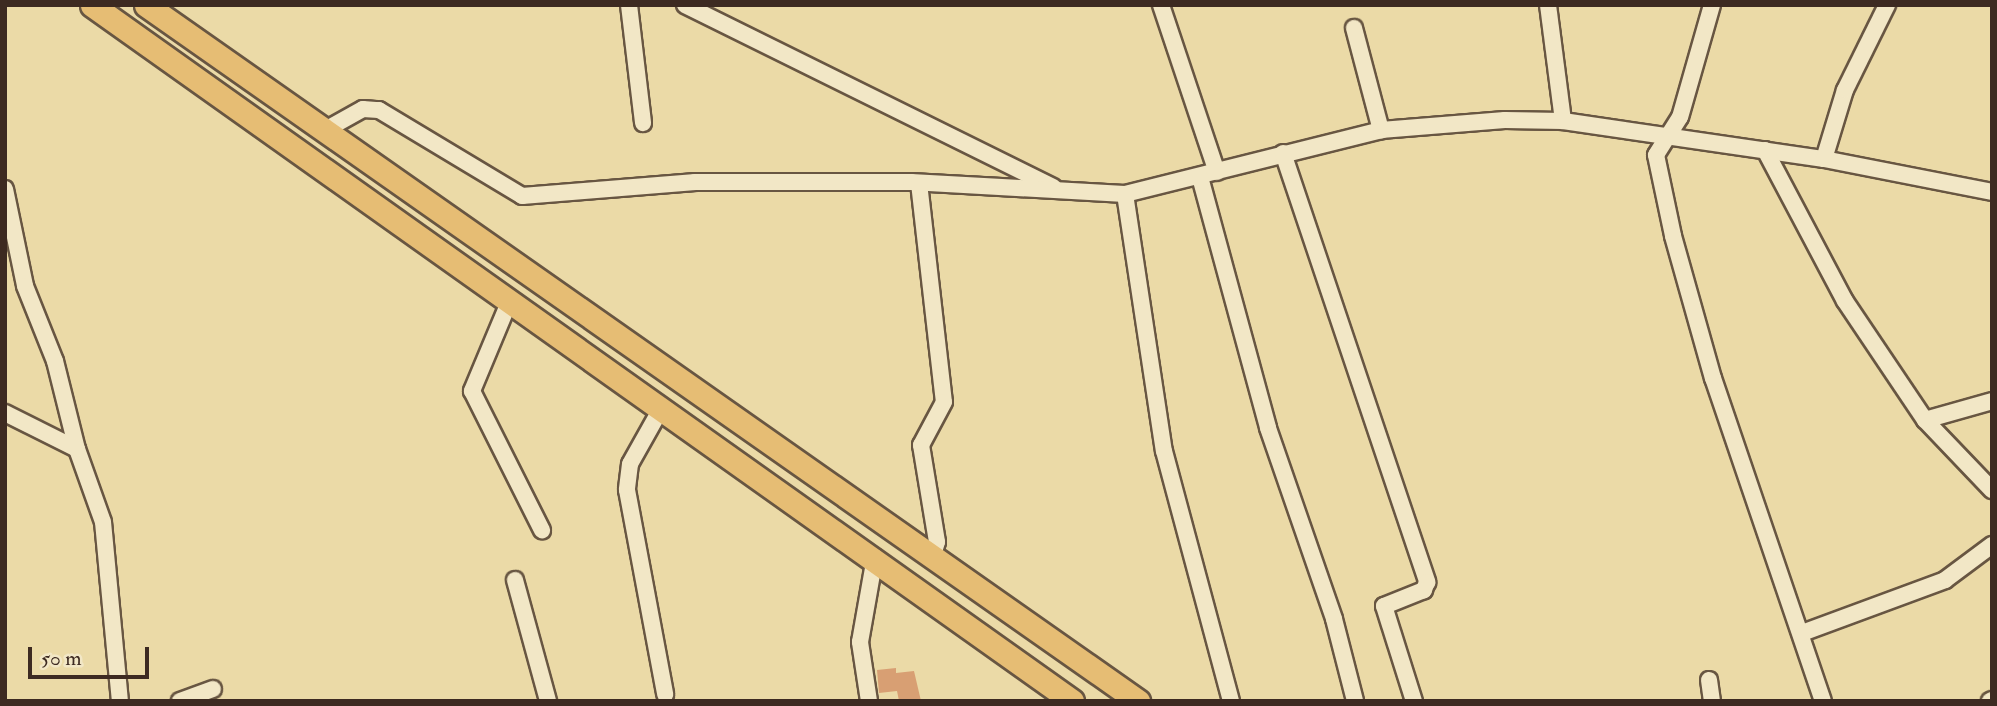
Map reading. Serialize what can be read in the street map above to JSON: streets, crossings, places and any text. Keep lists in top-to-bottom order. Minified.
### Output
{"scale_bar":"50 m"}
